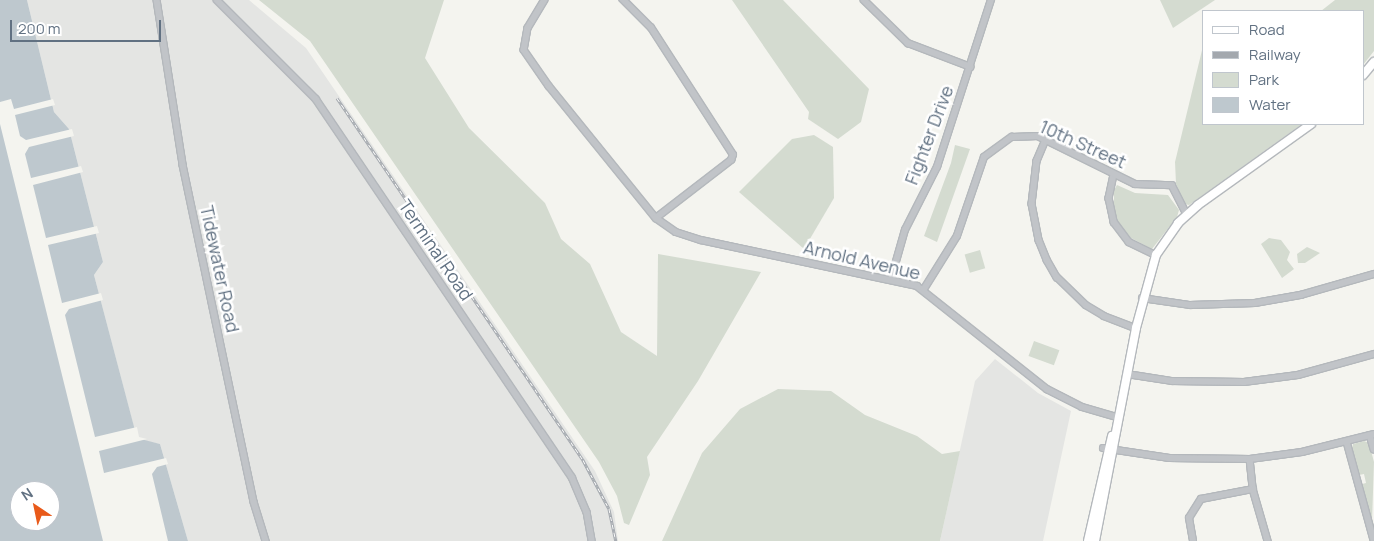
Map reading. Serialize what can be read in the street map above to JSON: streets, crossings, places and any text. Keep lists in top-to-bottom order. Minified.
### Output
{"streets":{"street":["Fighter Drive","10th Street","Terminal Road","Arnold Avenue","Tidewater Road"]},"crossings":[["Fighter Drive","Arnold Avenue"],["10th Street","Arnold Avenue"]],"legend":["Road","Railway","Park","Water"],"scale_bar":"200 m","north":"top left"}
